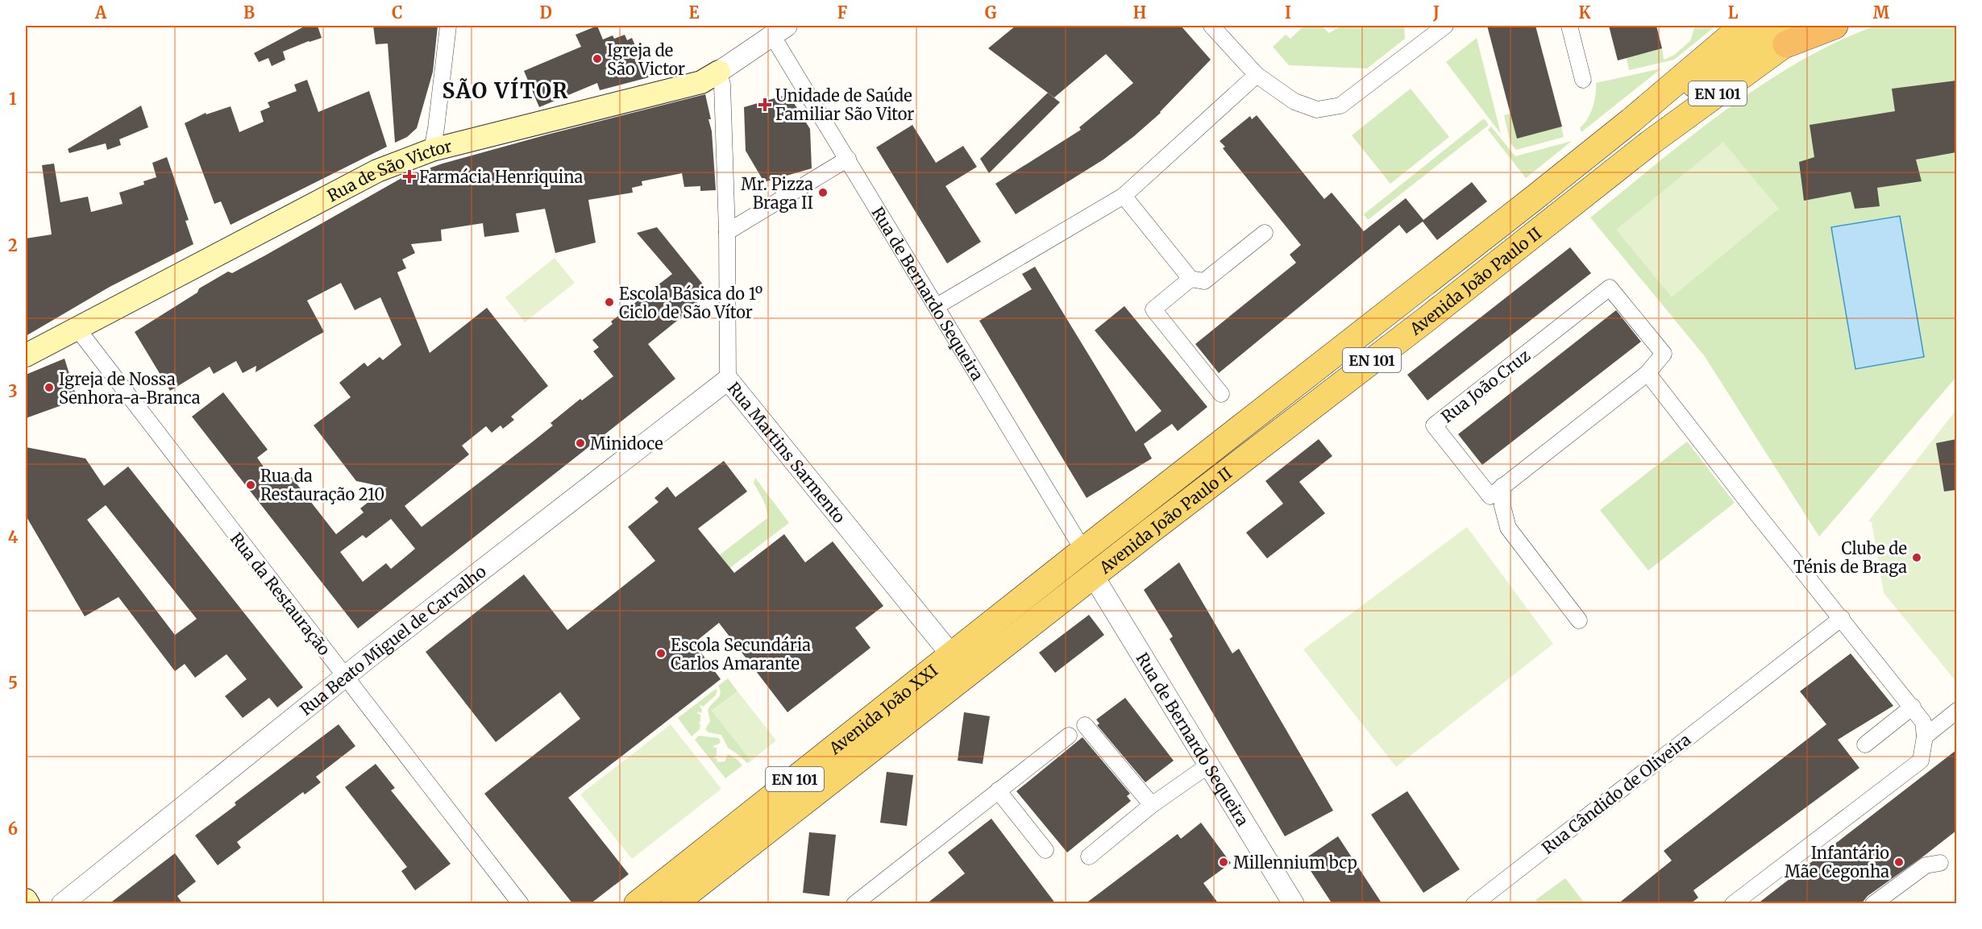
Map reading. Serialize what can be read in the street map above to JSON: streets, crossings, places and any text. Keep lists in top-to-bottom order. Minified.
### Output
{"streets":{"main road":["EN 101","Rua de São Victor","Avenida João Paulo II","Avenida João XXI"],"street":["Rua de Bernardo Sequeira","Rua João Cruz","Rua Martins Sarmento","Rua da Restauração","Rua Beato Miguel de Carvalho","Rua Cândido de Oliveira"]},"crossings":[["Rua de São Victor","Rua de Bernardo Sequeira"],["Rua de São Victor","Rua Martins Sarmento"],["Rua de São Victor","Rua da Restauração"],["Avenida João Paulo II","Rua de Bernardo Sequeira"],["Avenida João Paulo II","Avenida João XXI"],["Rua de Bernardo Sequeira","Avenida João XXI"],["Rua Martins Sarmento","Rua Beato Miguel de Carvalho"],["Rua Martins Sarmento","Avenida João XXI"],["Rua da Restauração","Rua Beato Miguel de Carvalho"]],"districts":["SÃO VÍTOR"],"places":{"other":["Igreja de São Victor","Mr. Pizza Braga II","Escola Básica do 1º Ciclo de São Vítor","Igreja de Nossa Senhora-a-Branca","Minidoce","Rua da Restauração 210","Clube de Ténis de Braga","Escola Secundária Carlos Amarante","Millennium bcp","Infantário Mãe Cegonha"],"health":["Unidade de Saúde Familiar São Vitor","Farmácia Henriquina"]},"grid":{"columns":["A","B","C","D","E","F","G","H","I","J","K","L","M"],"rows":["1","2","3","4","5","6"]}}
